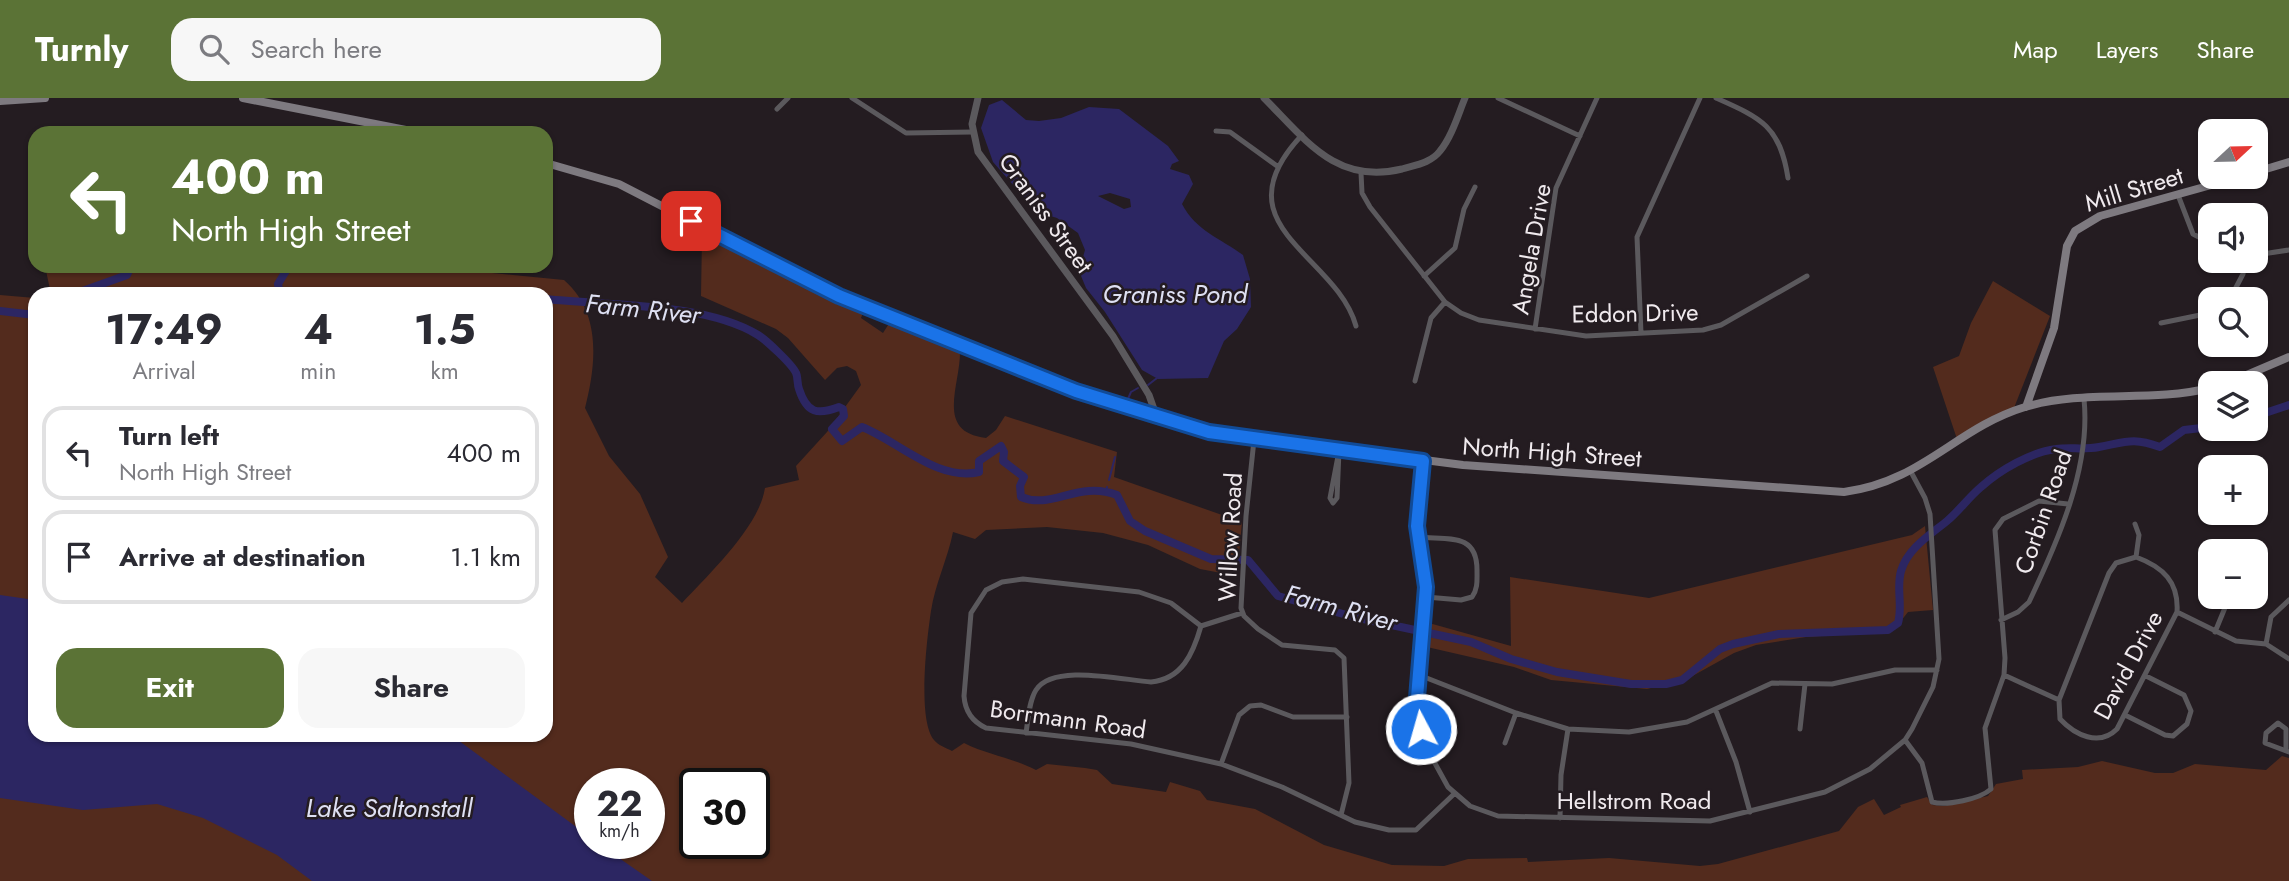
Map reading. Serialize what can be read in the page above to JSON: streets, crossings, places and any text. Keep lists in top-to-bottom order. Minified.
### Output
{"streets":{"main road":["Mill Street","North High Street"],"street":["Graniss Street","Angela Drive","Eddon Drive","Corbin Road","Willow Road","David Drive","Borrmann Road","Hellstrom Road"]},"crossings":[["Mill Street","North High Street"],["Graniss Street","North High Street"],["Angela Drive","Eddon Drive"],["North High Street","Corbin Road"],["North High Street","Willow Road"],["North High Street","Hellstrom Road"],["Willow Road","Borrmann Road"],["Borrmann Road","Hellstrom Road"]],"water":["Graniss Pond","Farm River","Lake Saltonstall"],"north":"right","page":{"header":"Turnly","search":"Search here","nav":["Map","Layers","Share"],"map_buttons":["+","−"],"turn":["400 m","North High Street"],"eta":["17:49","Arrival","4","min","1.5","km"],"list":[{"name":"Turn left","note":"North High Street","value":"400 m"},{"name":"Arrive at destination","value":"1.1 km"}],"buttons":["Exit","Share"],"speed":"22 km/h","limit":"30"}}
